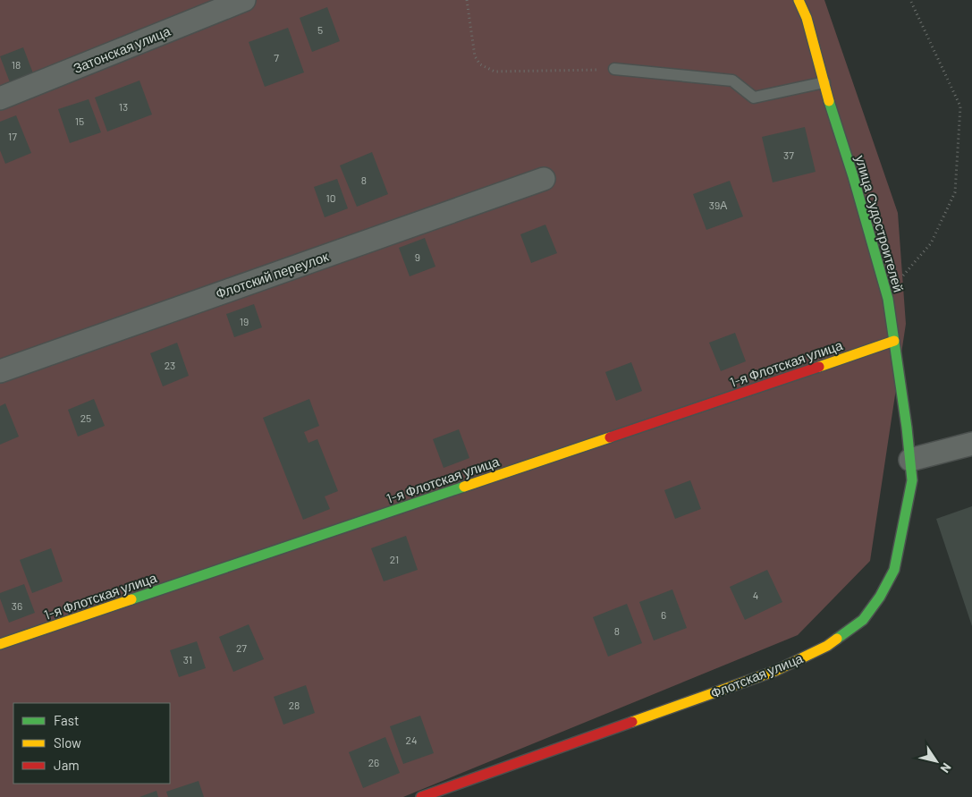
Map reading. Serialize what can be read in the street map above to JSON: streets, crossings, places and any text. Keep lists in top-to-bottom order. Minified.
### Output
{"streets":{"street":["Затонская улица","улица Судостроителей","Флотский переулок","1-я Флотская улица","Флотская улица"]},"crossings":[["улица Судостроителей","1-я Флотская улица"],["улица Судостроителей","Флотская улица"]],"house_numbers":["5","7","18","13","15","17","37","8","10","39А","9","19","23","25","21","4","36","6","8","27","31","28","24","26"],"legend":["Fast","Slow","Jam"],"north":"bottom right"}
